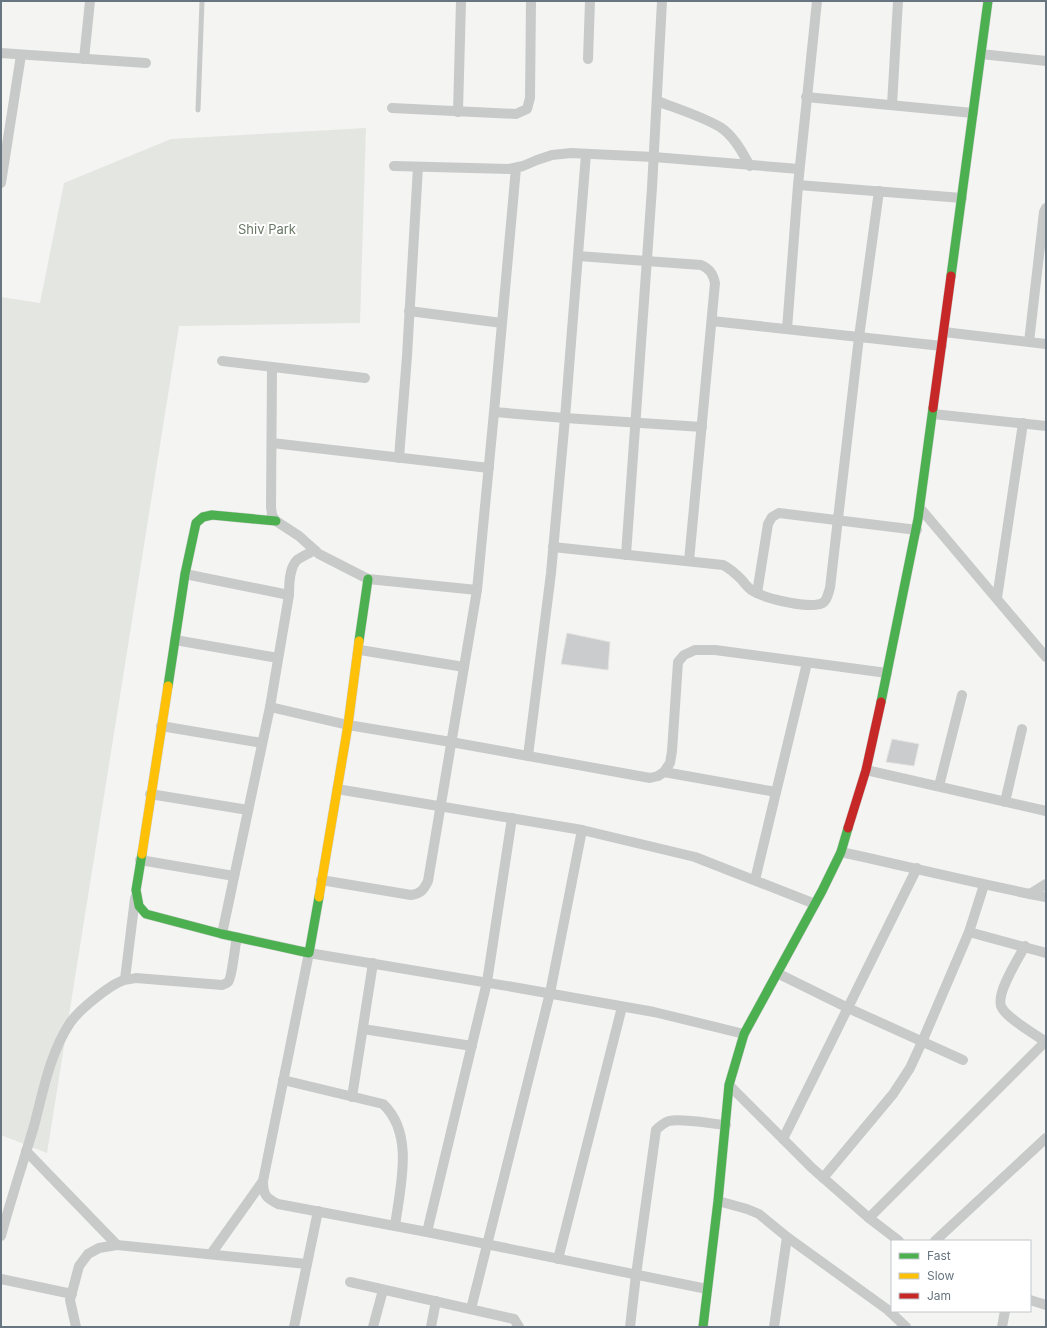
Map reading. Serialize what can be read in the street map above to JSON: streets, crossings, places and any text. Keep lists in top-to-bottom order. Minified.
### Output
{"parks":["Shiv Park"],"legend":["Fast","Slow","Jam"]}
